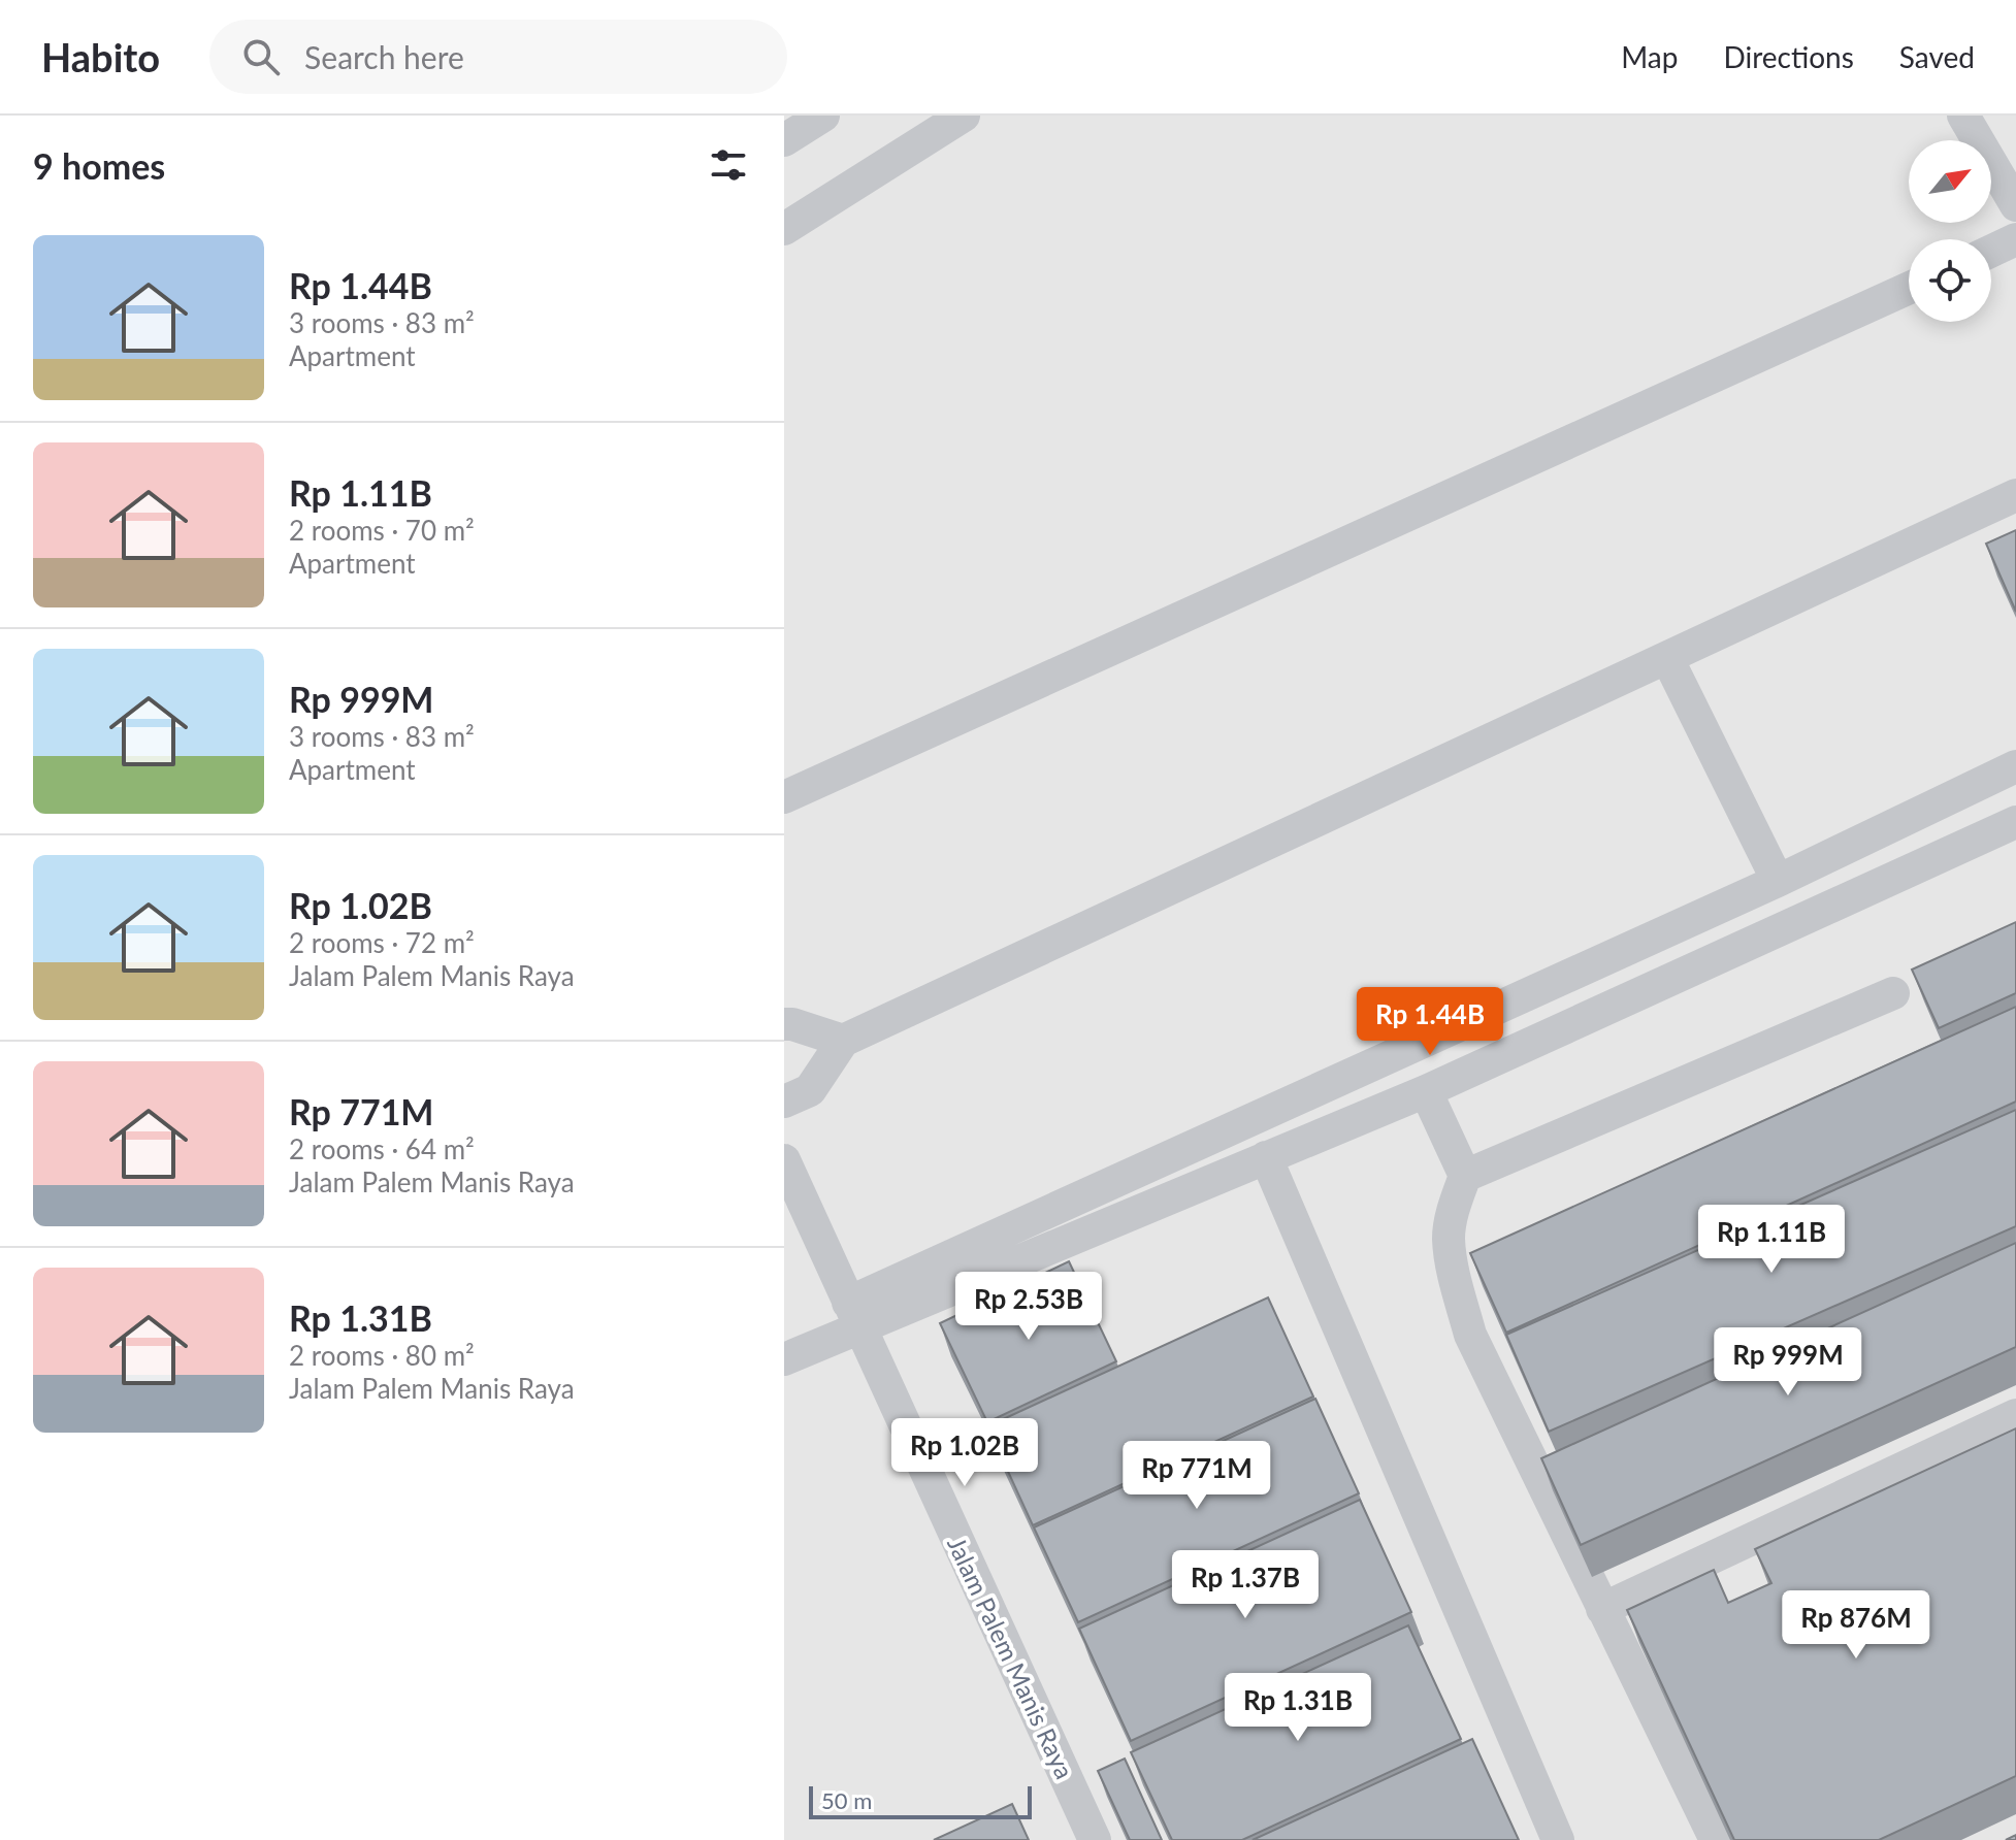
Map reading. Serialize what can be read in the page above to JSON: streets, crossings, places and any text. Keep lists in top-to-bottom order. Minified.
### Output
{"streets":{"street":["Jalam Palem Manis Raya"]},"scale_bar":"50 m","north":"top right","page":{"header":"Habito","search":"Search here","nav":["Map","Directions","Saved"],"heading":"9 homes","list":[{"name":"Rp 1.44B","note":"3 rooms · 83 m² · Apartment"},{"name":"Rp 1.11B","note":"2 rooms · 70 m² · Apartment"},{"name":"Rp 999M","note":"3 rooms · 83 m² · Apartment"},{"name":"Rp 1.02B","note":"2 rooms · 72 m² · Jalam Palem Manis Raya"},{"name":"Rp 771M","note":"2 rooms · 64 m² · Jalam Palem Manis Raya"},{"name":"Rp 1.31B","note":"2 rooms · 80 m² · Jalam Palem Manis Raya"}],"price":["Rp 1.44B","Rp 1.11B","Rp 2.53B","Rp 999M","Rp 1.02B","Rp 771M","Rp 1.37B","Rp 876M","Rp 1.31B"],"scale":"50 m"}}
